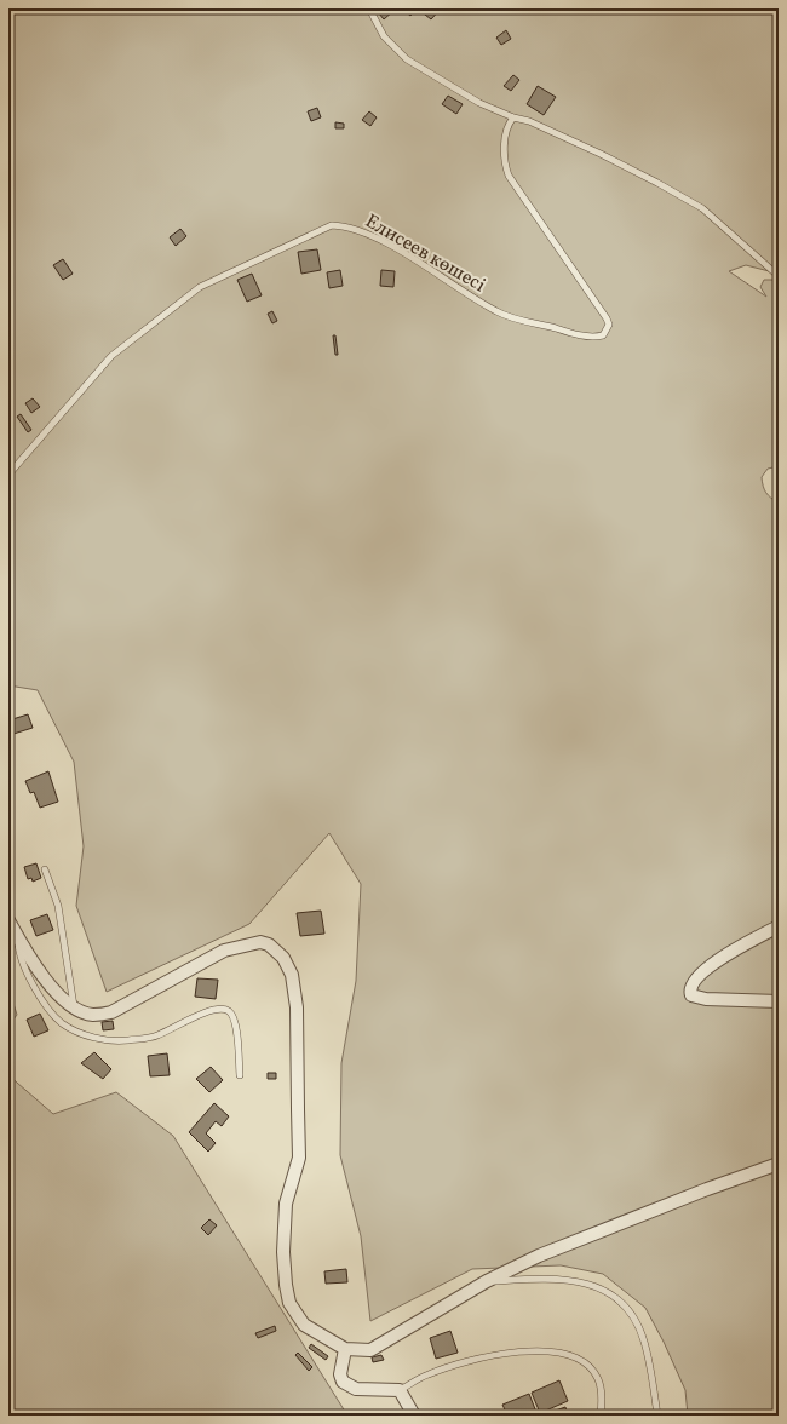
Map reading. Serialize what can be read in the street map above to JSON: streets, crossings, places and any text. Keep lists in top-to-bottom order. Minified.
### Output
{"streets":{"lane":["Елисеев көшесі"]}}
